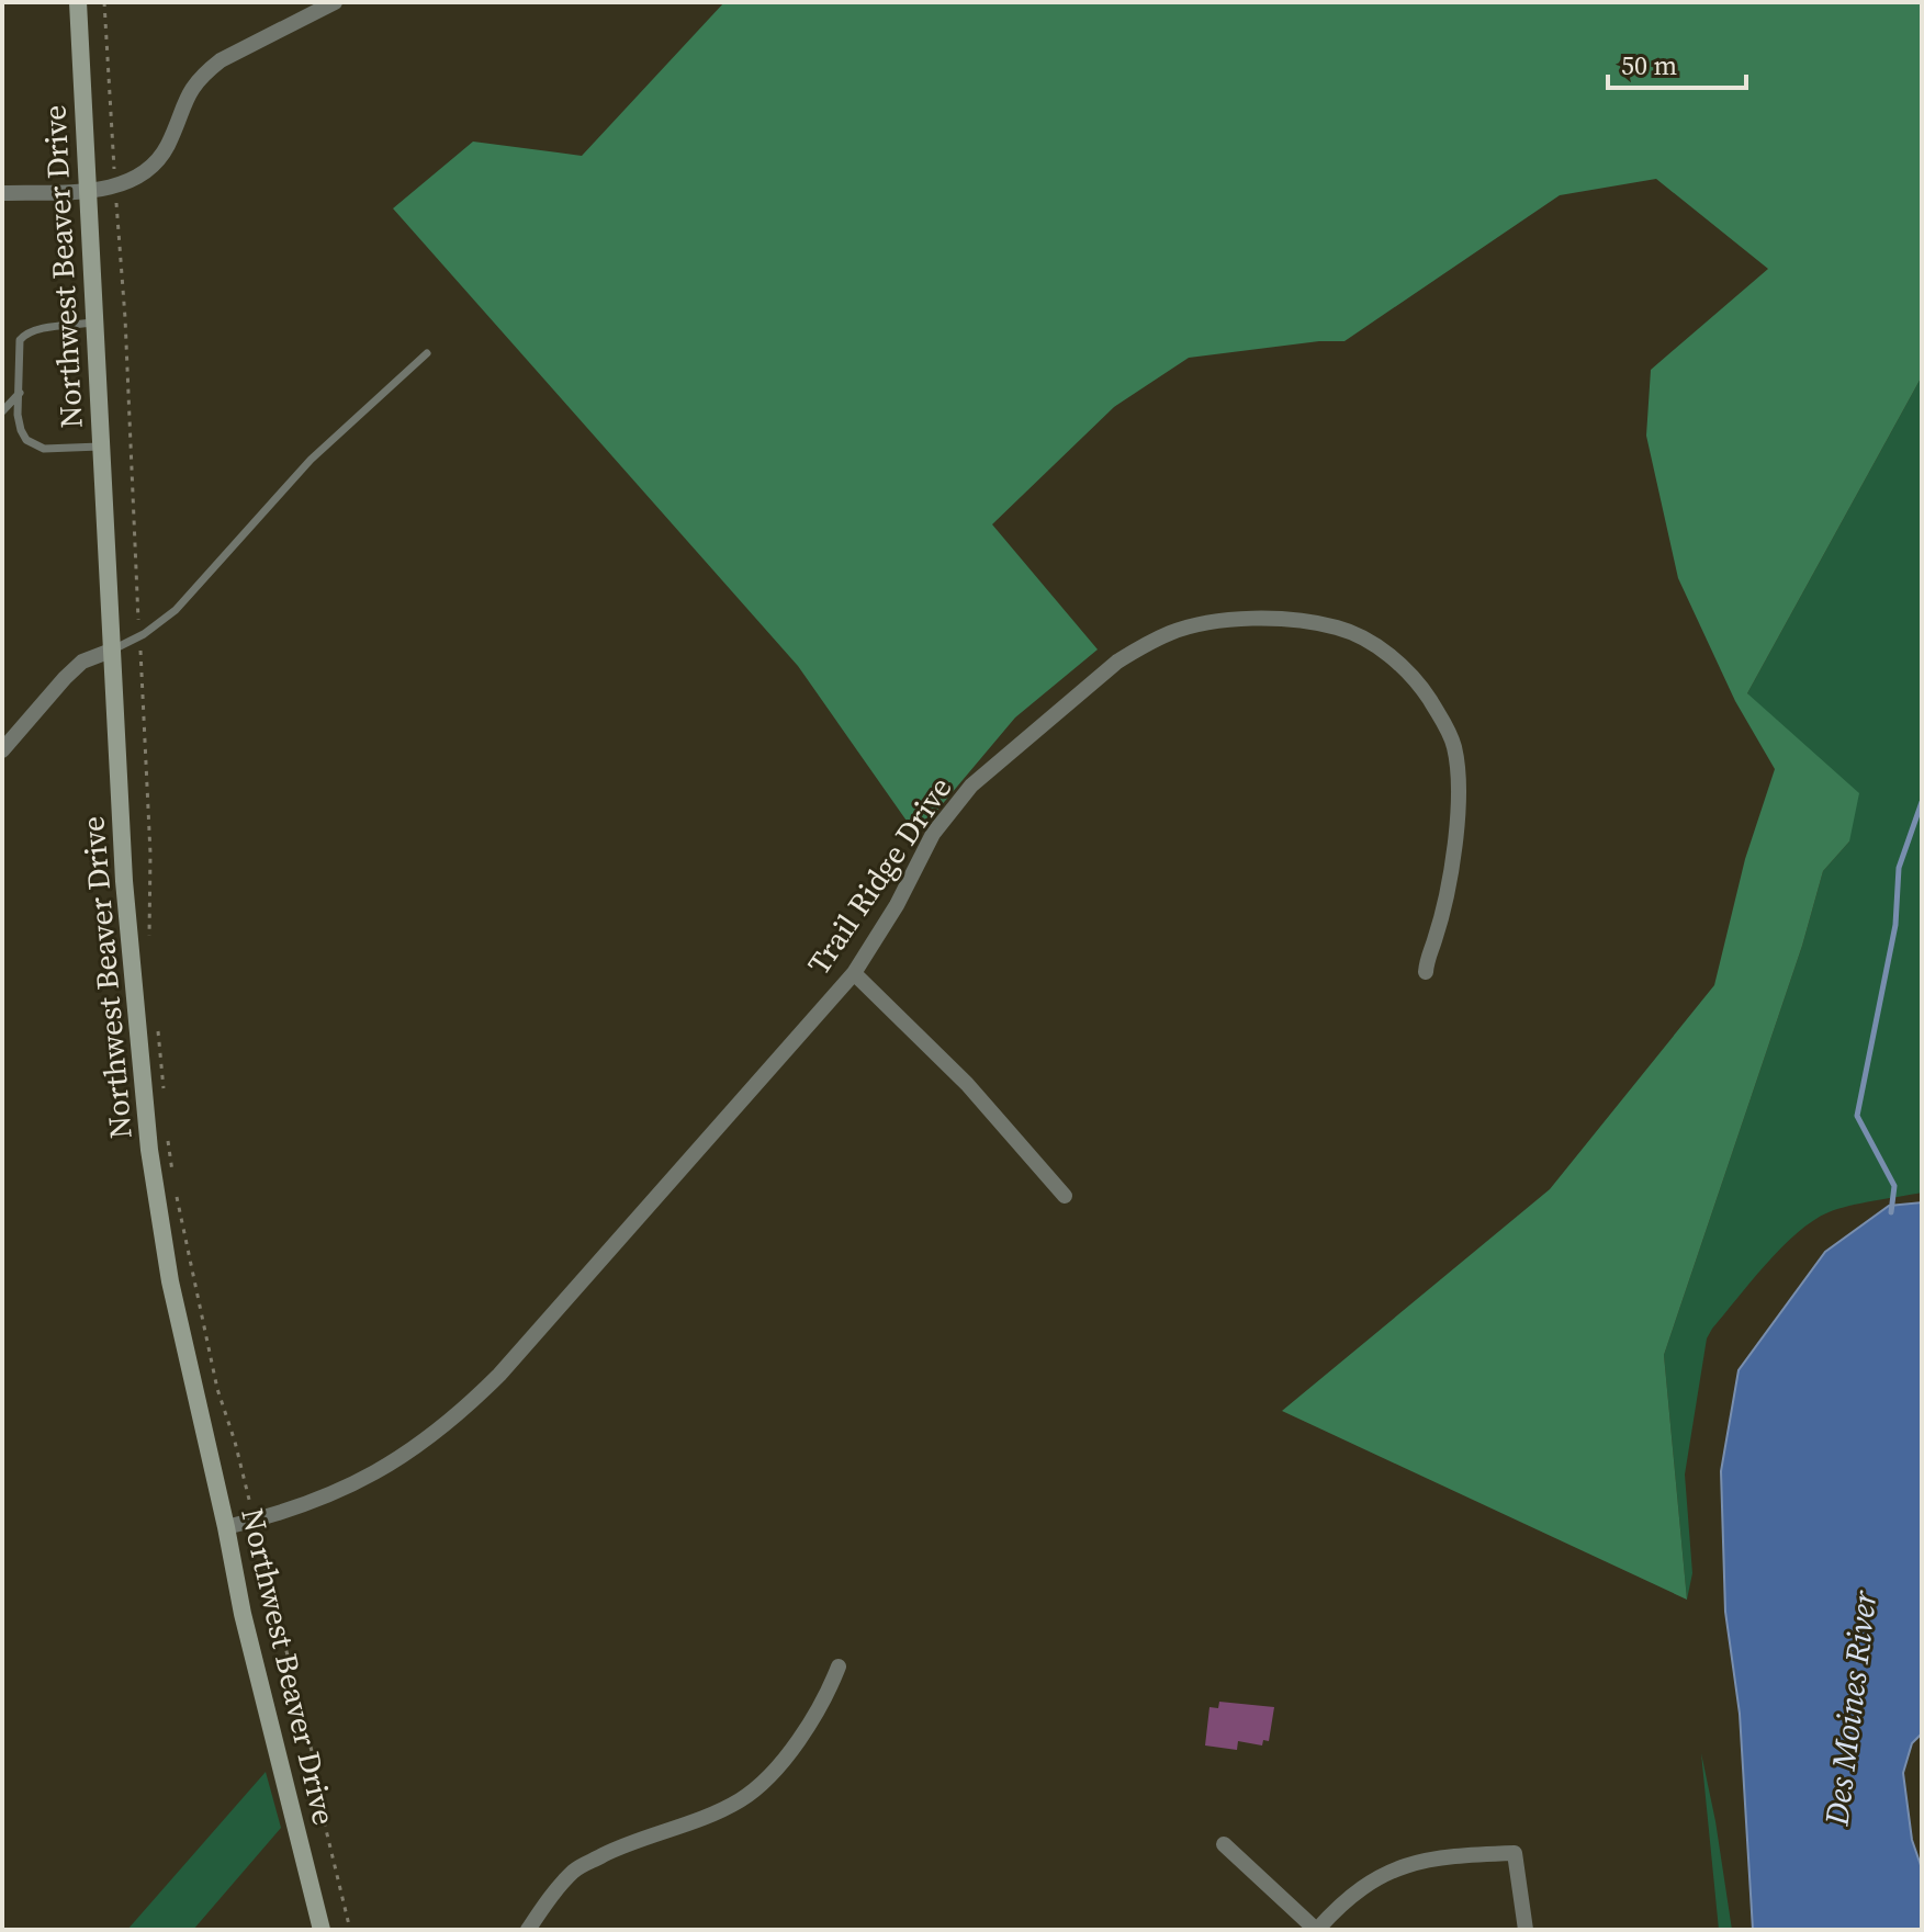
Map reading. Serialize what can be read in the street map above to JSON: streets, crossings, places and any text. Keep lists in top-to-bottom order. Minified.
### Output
{"streets":{"main road":["Northwest Beaver Drive"],"street":["Trail Ridge Drive"]},"crossings":[["Northwest Beaver Drive","Trail Ridge Drive"]],"water":["Des Moines River"],"scale_bar":"50 m"}
